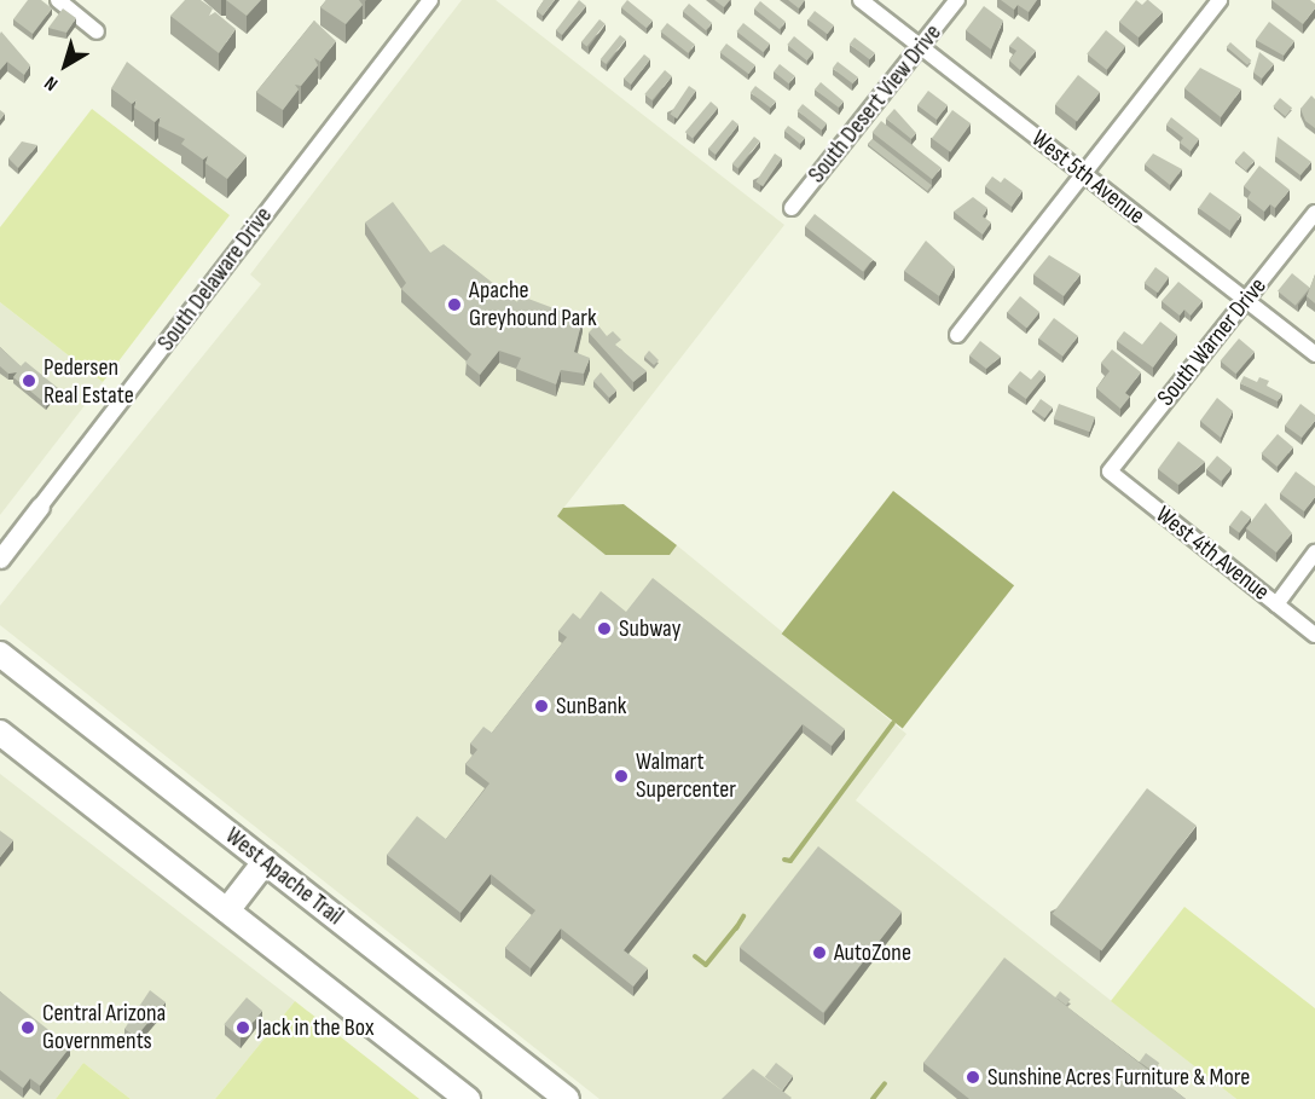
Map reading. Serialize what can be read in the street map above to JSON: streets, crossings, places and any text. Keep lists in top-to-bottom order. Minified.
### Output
{"streets":{"main road":["West Apache Trail"],"street":["South Desert View Drive","West 5th Avenue","South Delaware Drive","South Warner Drive","West 4th Avenue"]},"crossings":[["South Desert View Drive","West 5th Avenue"],["West 5th Avenue","South Warner Drive"],["South Warner Drive","West 4th Avenue"]],"places":["Apache Greyhound Park","Pedersen Real Estate","Subway","SunBank","Walmart Supercenter","AutoZone","Central Arizona Governments","Jack in the Box","Sunshine Acres Furniture & More"],"north":"bottom left"}
